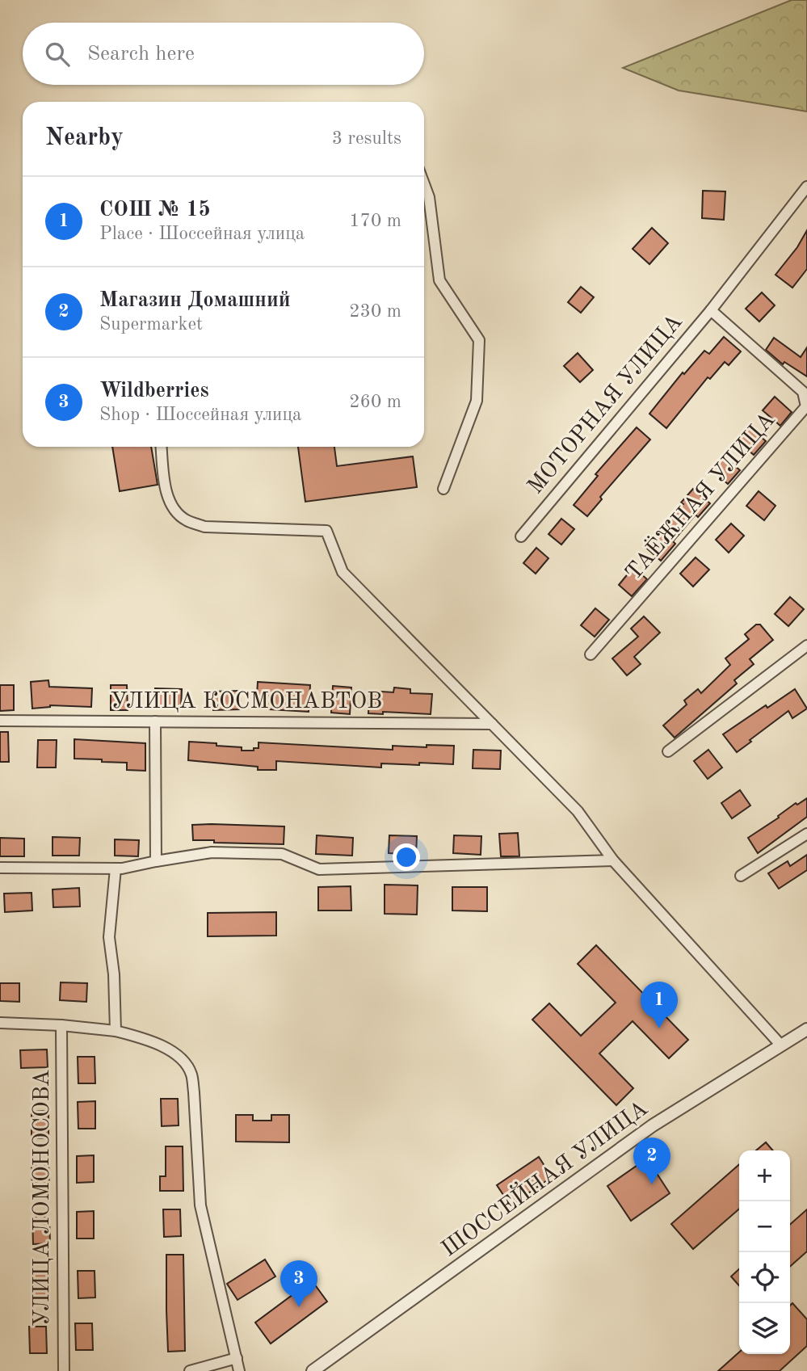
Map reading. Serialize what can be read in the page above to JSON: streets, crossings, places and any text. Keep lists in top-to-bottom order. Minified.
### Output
{"streets":{"street":["МОТОРНАЯ УЛИЦА","ТАЁЖНАЯ УЛИЦА","УЛИЦА КОСМОНАВТОВ","ШОССЕЙНАЯ УЛИЦА","УЛИЦА ЛОМОНОСОВА"]},"crossings":[["МОТОРНАЯ УЛИЦА","ТАЁЖНАЯ УЛИЦА"]],"page":{"search":"Search here","heading":["Nearby","3 results"],"list":[{"mark":"1","name":"СОШ № 15","note":"Place · Шоссейная улица","value":"170 m"},{"mark":"2","name":"Магазин Домашний","note":"Supermarket","value":"230 m"},{"mark":"3","name":"Wildberries","note":"Shop · Шоссейная улица","value":"260 m"}],"pins":["1","2","3"],"map_buttons":["+","−"]}}
